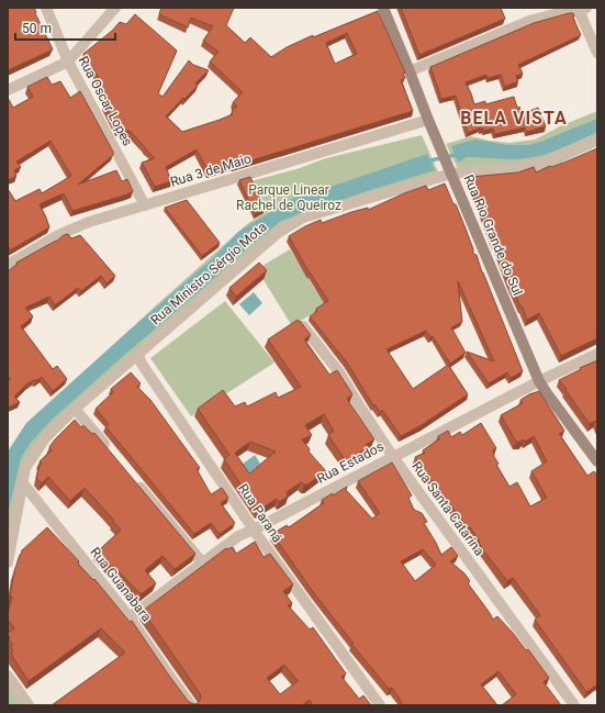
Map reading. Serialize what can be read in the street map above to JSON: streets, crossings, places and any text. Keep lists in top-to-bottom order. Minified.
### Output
{"streets":{"street":["Rua Oscar Lopes","Rua 3 de Maio","Rua Rio Grande do Sul","Rua Ministro Sérgio Mota","Rua Estados","Rua Santa Catarina","Rua Paraná","Rua Guanabara"]},"crossings":[["Rua Oscar Lopes","Rua 3 de Maio"],["Rua 3 de Maio","Rua Rio Grande do Sul"],["Rua Rio Grande do Sul","Rua Ministro Sérgio Mota"],["Rua Rio Grande do Sul","Rua Estados"],["Rua Ministro Sérgio Mota","Rua Paraná"],["Rua Ministro Sérgio Mota","Rua Guanabara"],["Rua Estados","Rua Santa Catarina"],["Rua Estados","Rua Paraná"],["Rua Estados","Rua Guanabara"]],"districts":["BELA VISTA"],"parks":["Parque Linear Rachel de Queiroz"],"scale_bar":"50 m"}
